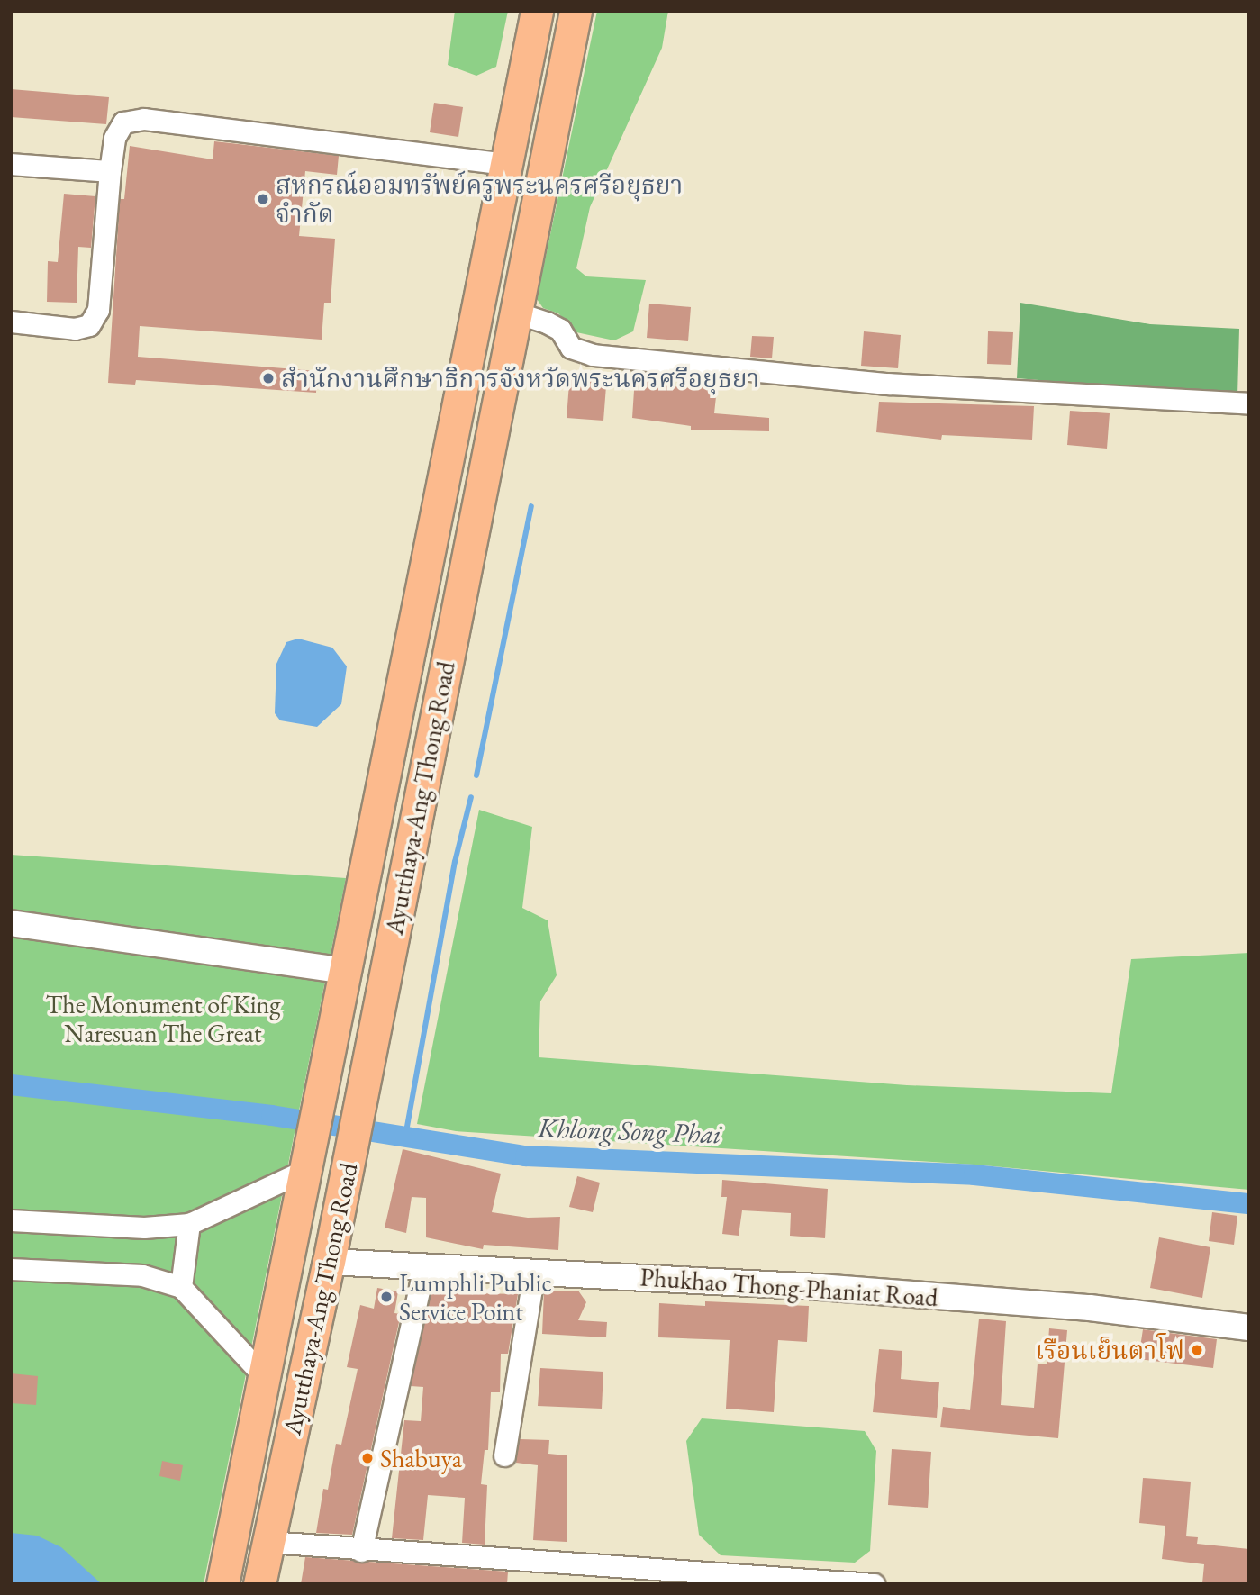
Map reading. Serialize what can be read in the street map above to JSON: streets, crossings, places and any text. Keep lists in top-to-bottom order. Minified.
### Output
{"streets":{"main road":["Ayutthaya-Ang Thong Road"],"street":["Phukhao Thong-Phaniat Road"]},"crossings":[["Ayutthaya-Ang Thong Road","Phukhao Thong-Phaniat Road"]],"water":["Khlong Song Phai"],"parks":["The Monument of King Naresuan The Great"],"places":["สหกรณ์ออมทรัพย์ครูพระนครศรีอยุธยา จำกัด","สำนักงานศึกษาธิการจังหวัดพระนครศรีอยุธยา","Lumphli Public Service Point","เรือนเย็นตาโฟ","Shabuya"]}
